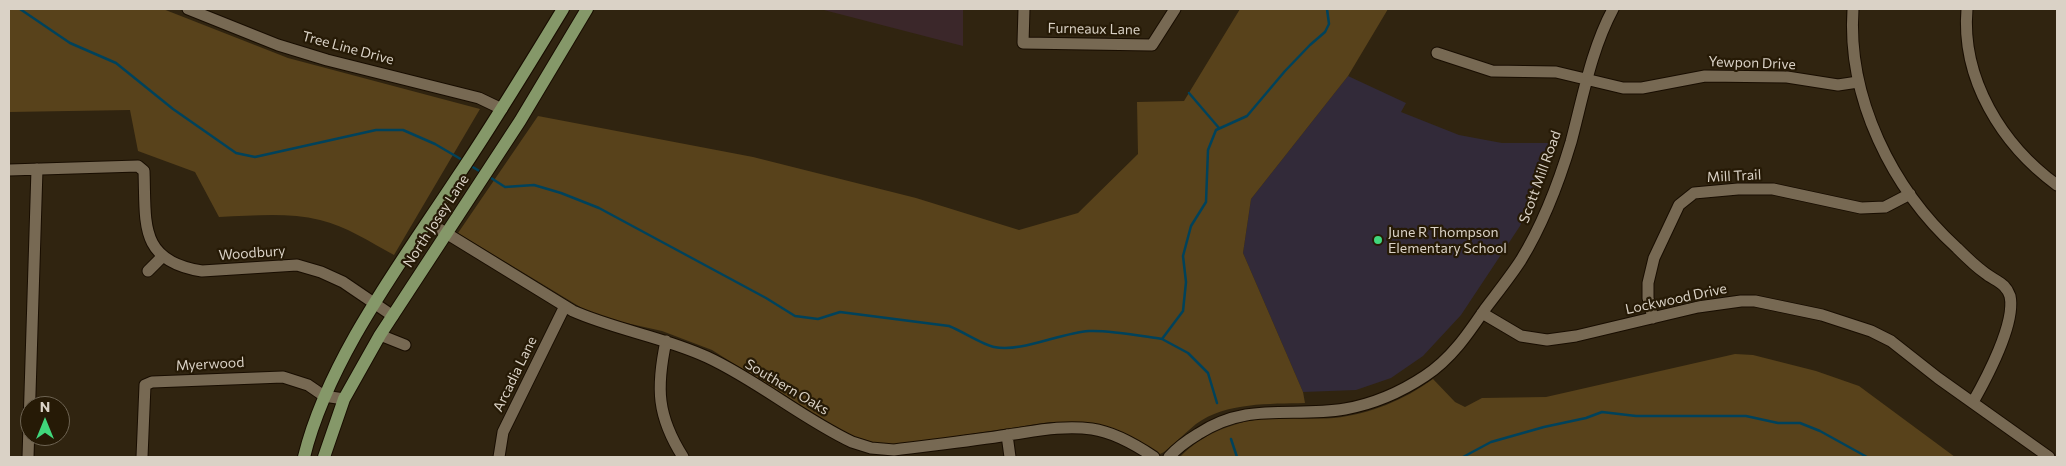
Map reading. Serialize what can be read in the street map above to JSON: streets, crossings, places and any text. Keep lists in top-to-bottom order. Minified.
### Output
{"streets":{"main road":["North Josey Lane"],"street":["Furneaux Lane","Tree Line Drive","Yewpon Drive","Mill Trail","Scott Mill Road","Woodbury","Lockwood Drive","Myerwood","Arcadia Lane","Southern Oaks"]},"crossings":[["Tree Line Drive","North Josey Lane"],["Yewpon Drive","Scott Mill Road"],["Mill Trail","Lockwood Drive"],["Scott Mill Road","Lockwood Drive"],["North Josey Lane","Woodbury"],["North Josey Lane","Myerwood"],["North Josey Lane","Southern Oaks"],["Arcadia Lane","Southern Oaks"]],"places":["June R Thompson Elementary School"],"north":"top"}
